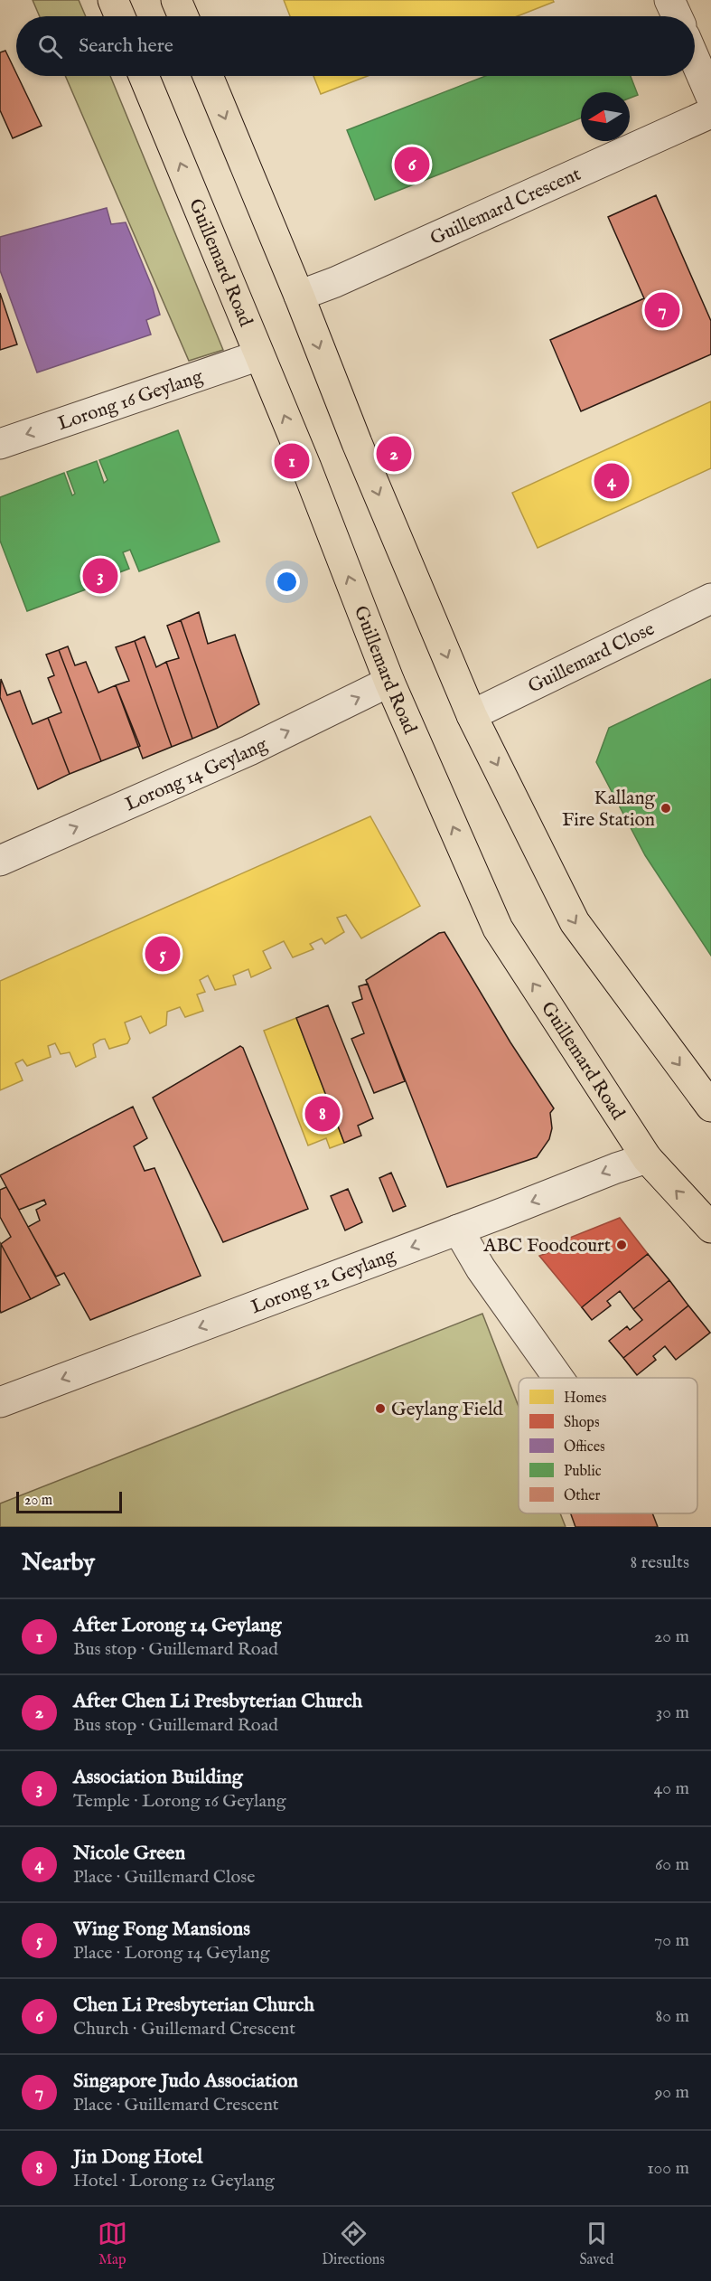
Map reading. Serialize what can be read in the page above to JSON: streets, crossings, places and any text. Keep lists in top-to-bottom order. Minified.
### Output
{"streets":{"main road":["Guillemard Road"],"street":["Guillemard Crescent","Lorong 16 Geylang","Guillemard Close","Lorong 14 Geylang","Lorong 12 Geylang"]},"crossings":[["Guillemard Road","Lorong 16 Geylang"],["Guillemard Road","Lorong 14 Geylang"],["Guillemard Road","Lorong 12 Geylang"]],"one_way":["Lorong 16 Geylang","Lorong 14 Geylang","Lorong 12 Geylang"],"places":["Kallang Fire Station","ABC Foodcourt","Geylang Field"],"legend":["Homes","Shops","Offices","Public","Other"],"scale_bar":"20 m","north":"left","page":{"search":"Search here","pins":["6","7","2","1","4","3","5","8"],"scale":"20 m","heading":["Nearby","8 results"],"list":[{"mark":"1","name":"After Lorong 14 Geylang","note":"Bus stop · Guillemard Road","value":"20 m"},{"mark":"2","name":"After Chen Li Presbyterian Church","note":"Bus stop · Guillemard Road","value":"30 m"},{"mark":"3","name":"Association Building","note":"Temple · Lorong 16 Geylang","value":"40 m"},{"mark":"4","name":"Nicole Green","note":"Place · Guillemard Close","value":"60 m"},{"mark":"5","name":"Wing Fong Mansions","note":"Place · Lorong 14 Geylang","value":"70 m"},{"mark":"6","name":"Chen Li Presbyterian Church","note":"Church · Guillemard Crescent","value":"80 m"},{"mark":"7","name":"Singapore Judo Association","note":"Place · Guillemard Crescent","value":"90 m"},{"mark":"8","name":"Jin Dong Hotel","note":"Hotel · Lorong 12 Geylang","value":"100 m"}],"nav":["Map","Directions","Saved"]}}
